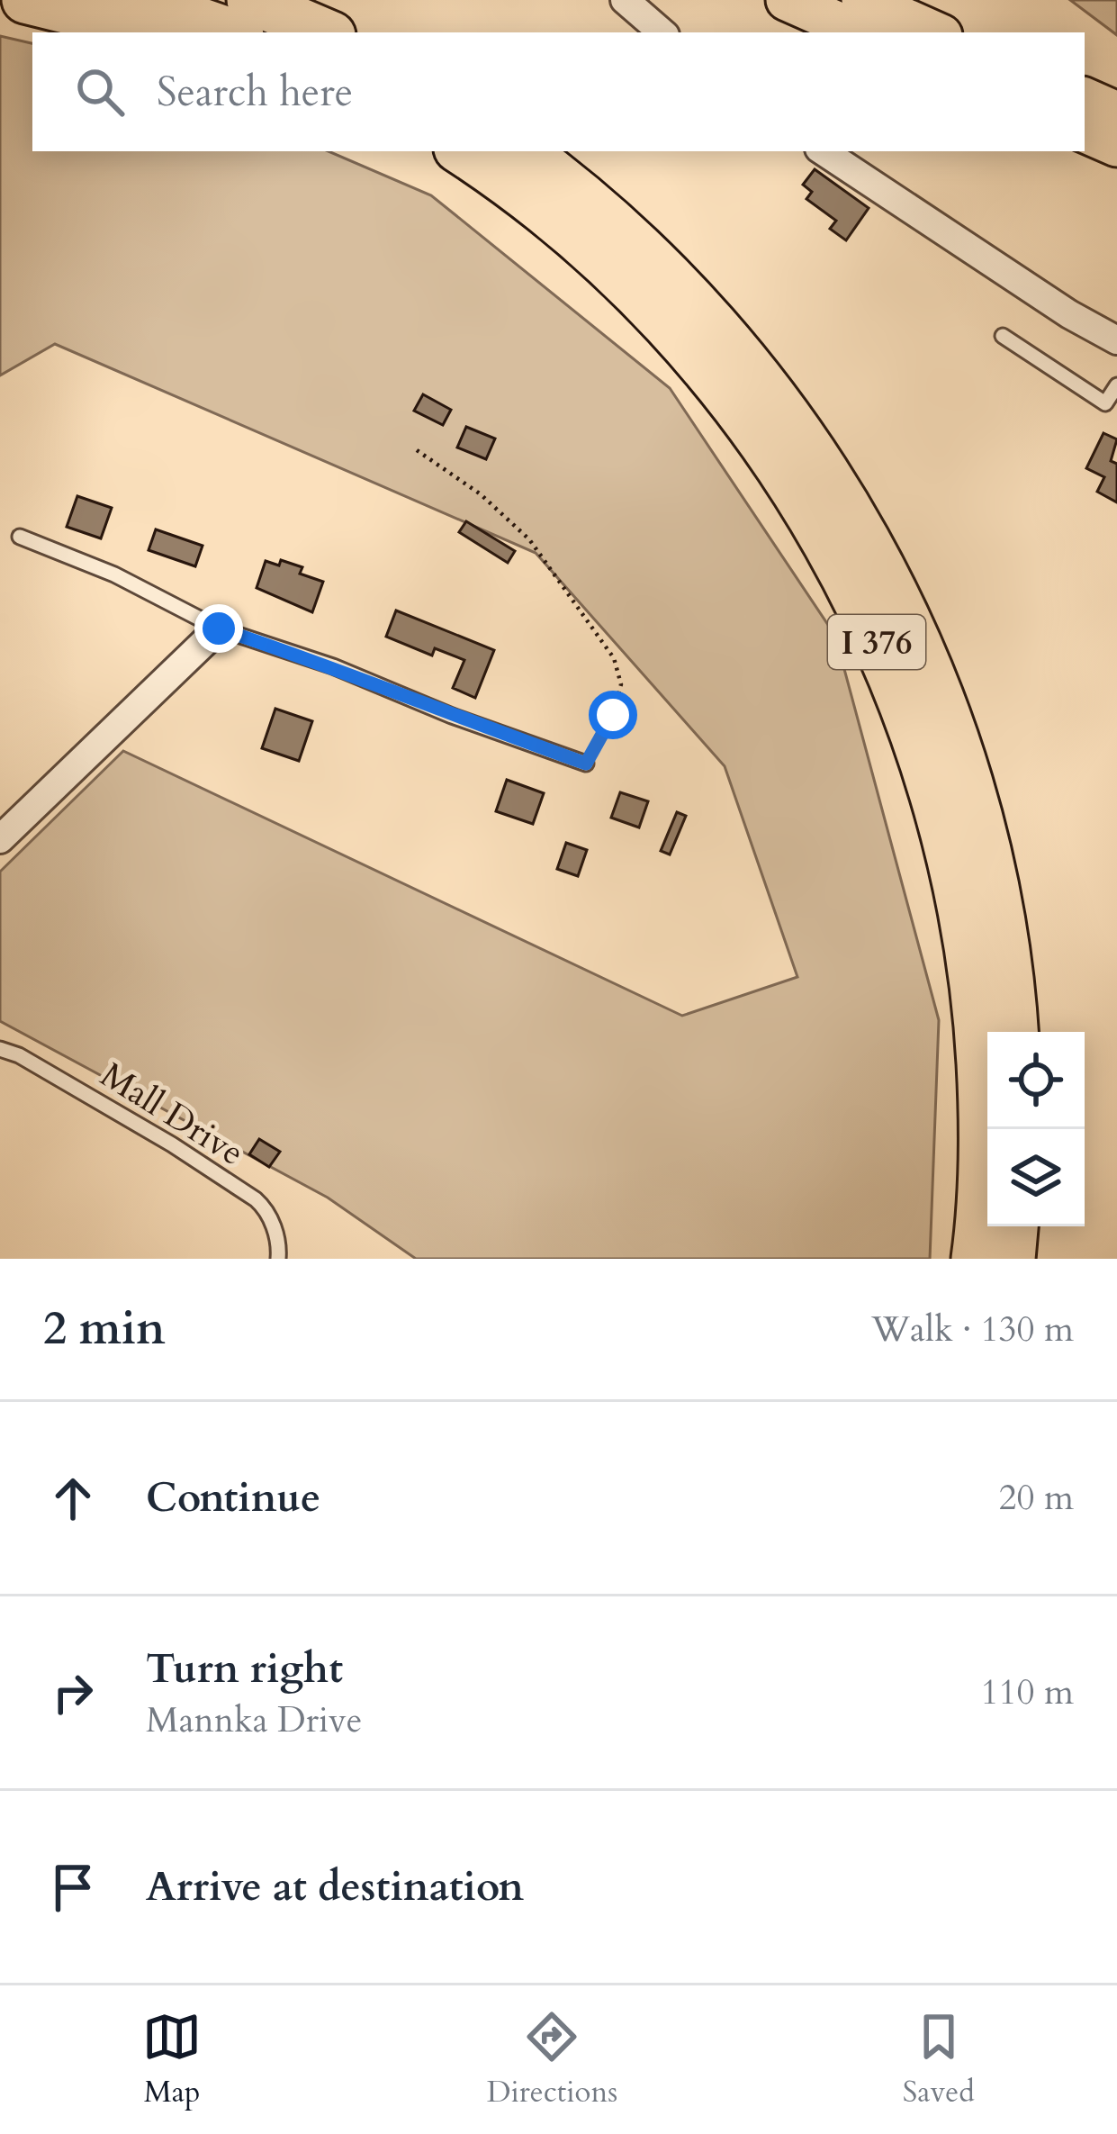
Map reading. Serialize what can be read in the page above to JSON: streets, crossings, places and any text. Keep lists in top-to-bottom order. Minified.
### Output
{"streets":{"highway":["I 376"],"lane":["Mall Drive"]},"page":{"search":"Search here","heading":["2 min","Walk · 130 m"],"list":[["Continue","20 m"],["Turn right","Mannka Drive","110 m"],"Arrive at destination"],"nav":["Map","Directions","Saved"]}}
